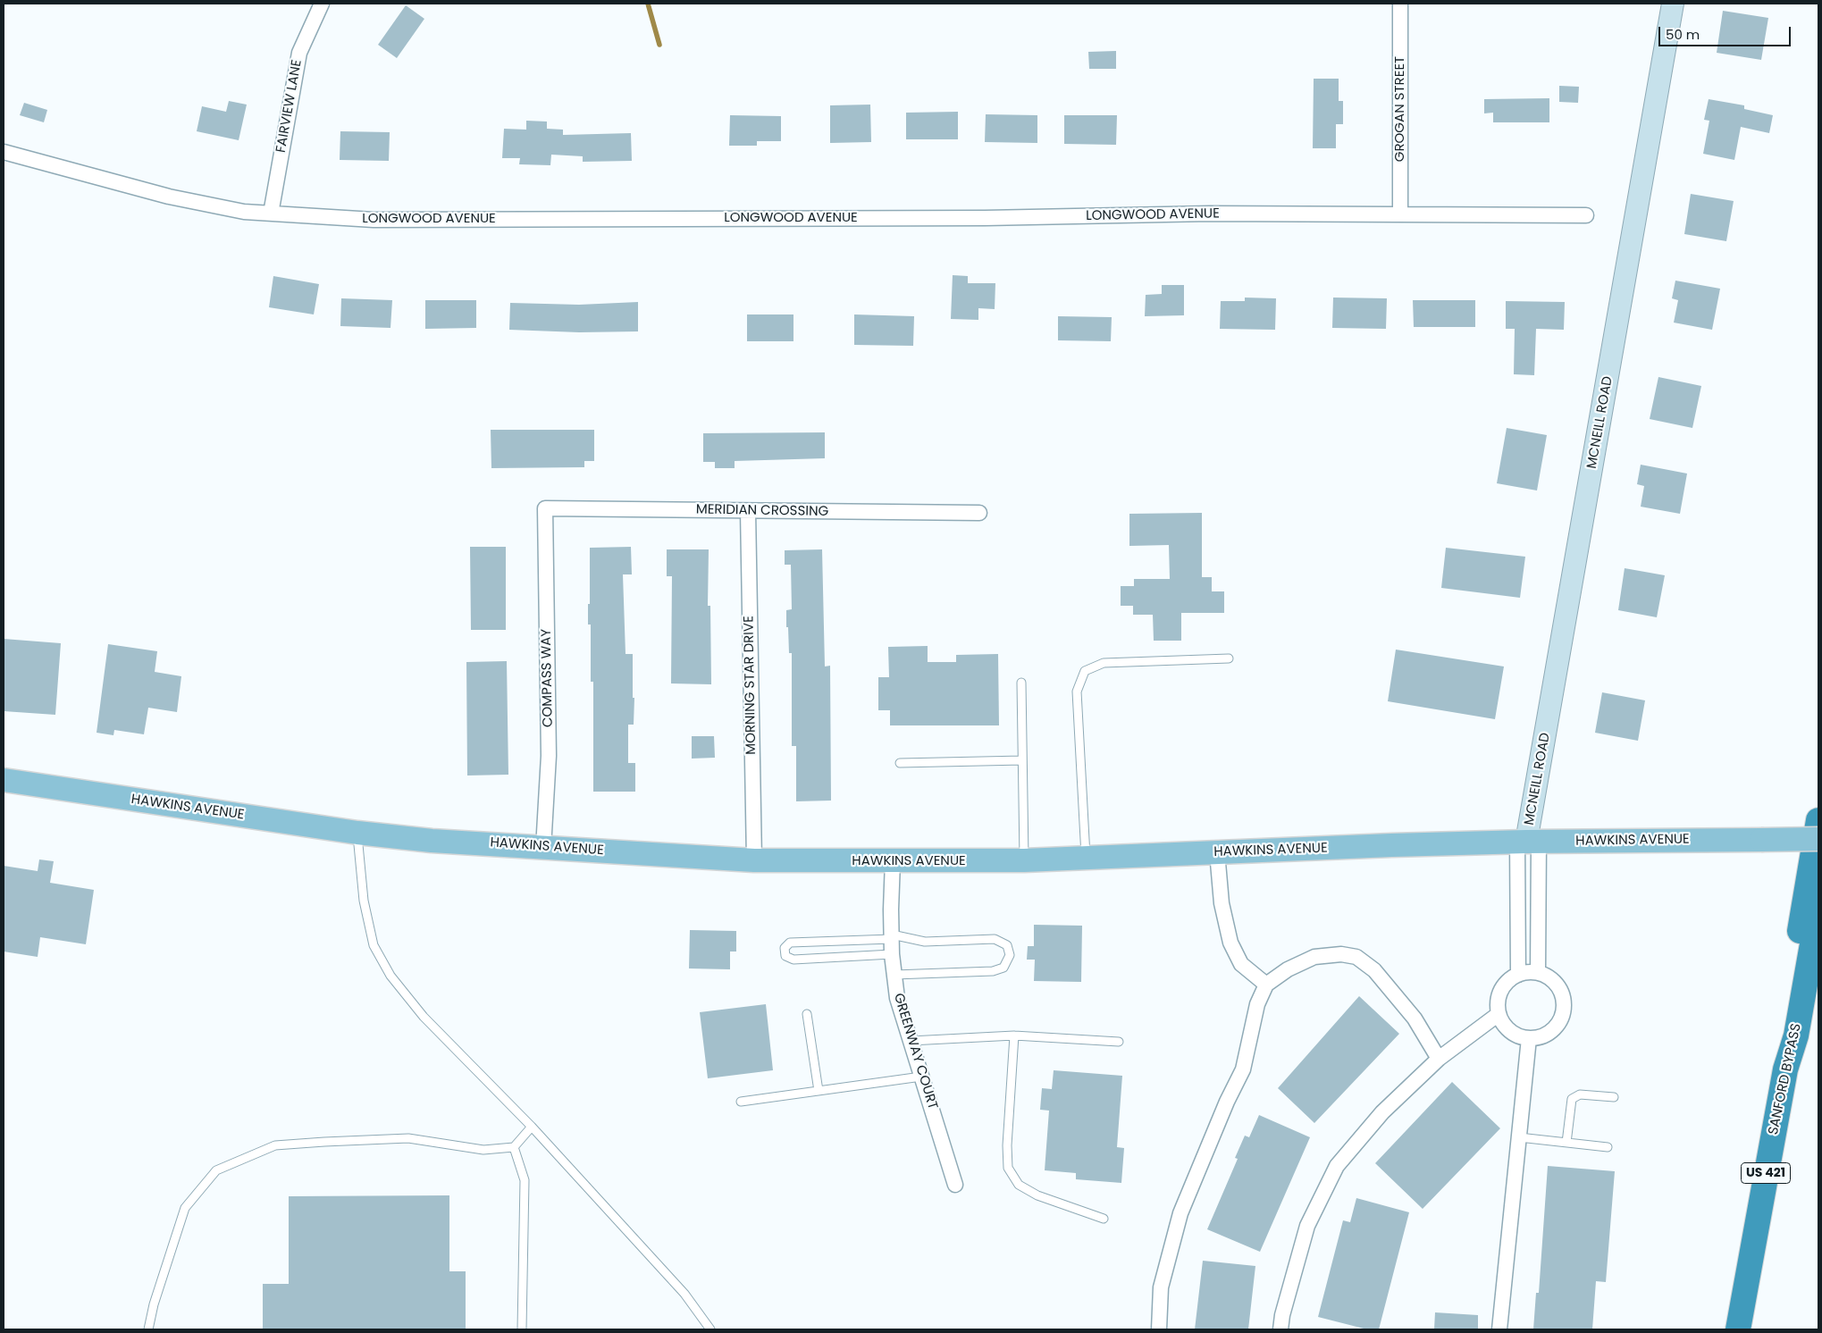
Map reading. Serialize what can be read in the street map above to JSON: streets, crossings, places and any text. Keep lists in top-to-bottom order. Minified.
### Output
{"streets":{"highway":["SANFORD BYPASS","US 421"],"main road":["HAWKINS AVENUE"],"street":["FAIRVIEW LANE","GROGAN STREET","LONGWOOD AVENUE","MCNEILL ROAD","MERIDIAN CROSSING","COMPASS WAY","MORNING STAR DRIVE","GREENWAY COURT"]},"crossings":[["FAIRVIEW LANE","LONGWOOD AVENUE"],["GROGAN STREET","LONGWOOD AVENUE"],["MCNEILL ROAD","HAWKINS AVENUE"],["MERIDIAN CROSSING","COMPASS WAY"],["MERIDIAN CROSSING","MORNING STAR DRIVE"],["COMPASS WAY","HAWKINS AVENUE"],["MORNING STAR DRIVE","HAWKINS AVENUE"],["HAWKINS AVENUE","GREENWAY COURT"]],"scale_bar":"50 m"}
